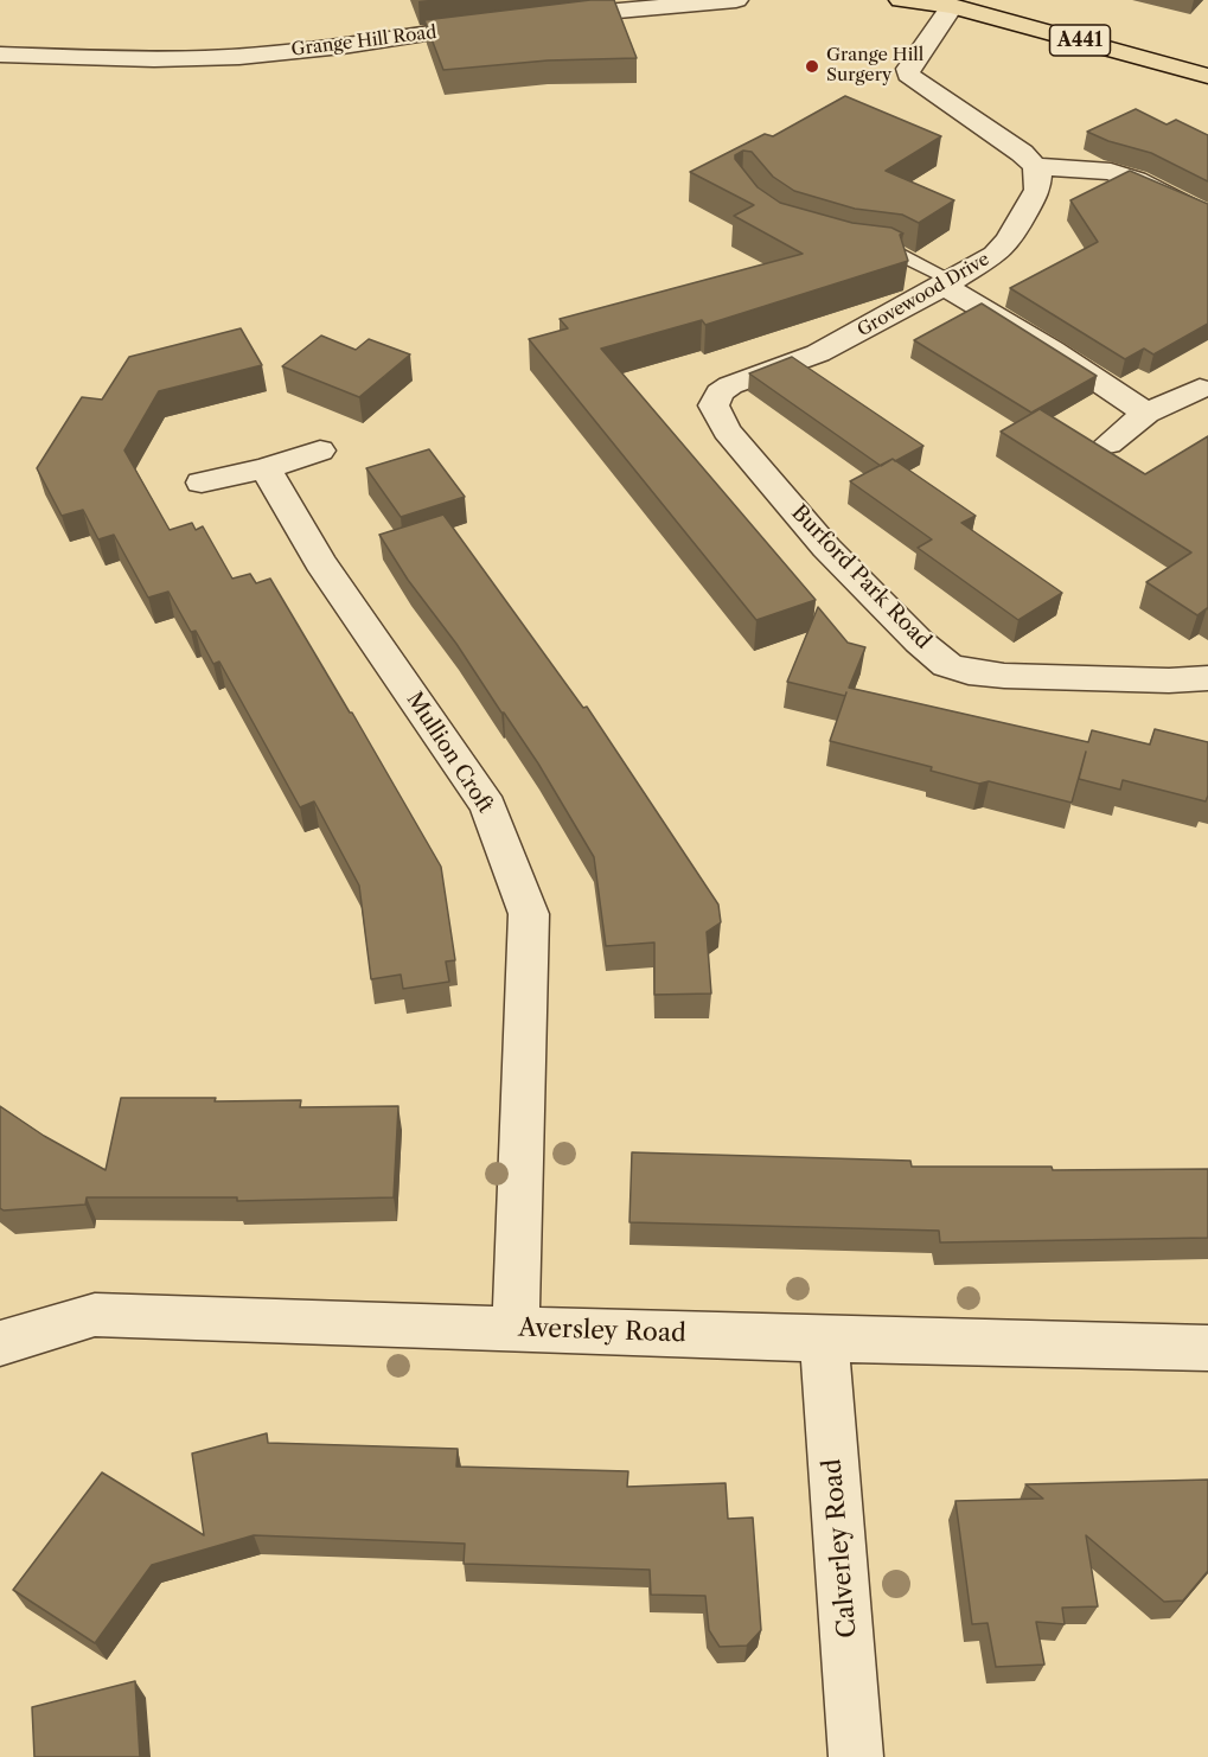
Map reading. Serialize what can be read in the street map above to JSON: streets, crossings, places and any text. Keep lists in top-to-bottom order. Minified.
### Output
{"streets":{"highway":["A441"],"street":["Grange Hill Road","Grovewood Drive","Burford Park Road","Mullion Croft","Aversley Road","Calverley Road"]},"crossings":[["Grovewood Drive","Burford Park Road"],["Mullion Croft","Aversley Road"],["Aversley Road","Calverley Road"]],"places":["Grange Hill Surgery"]}
